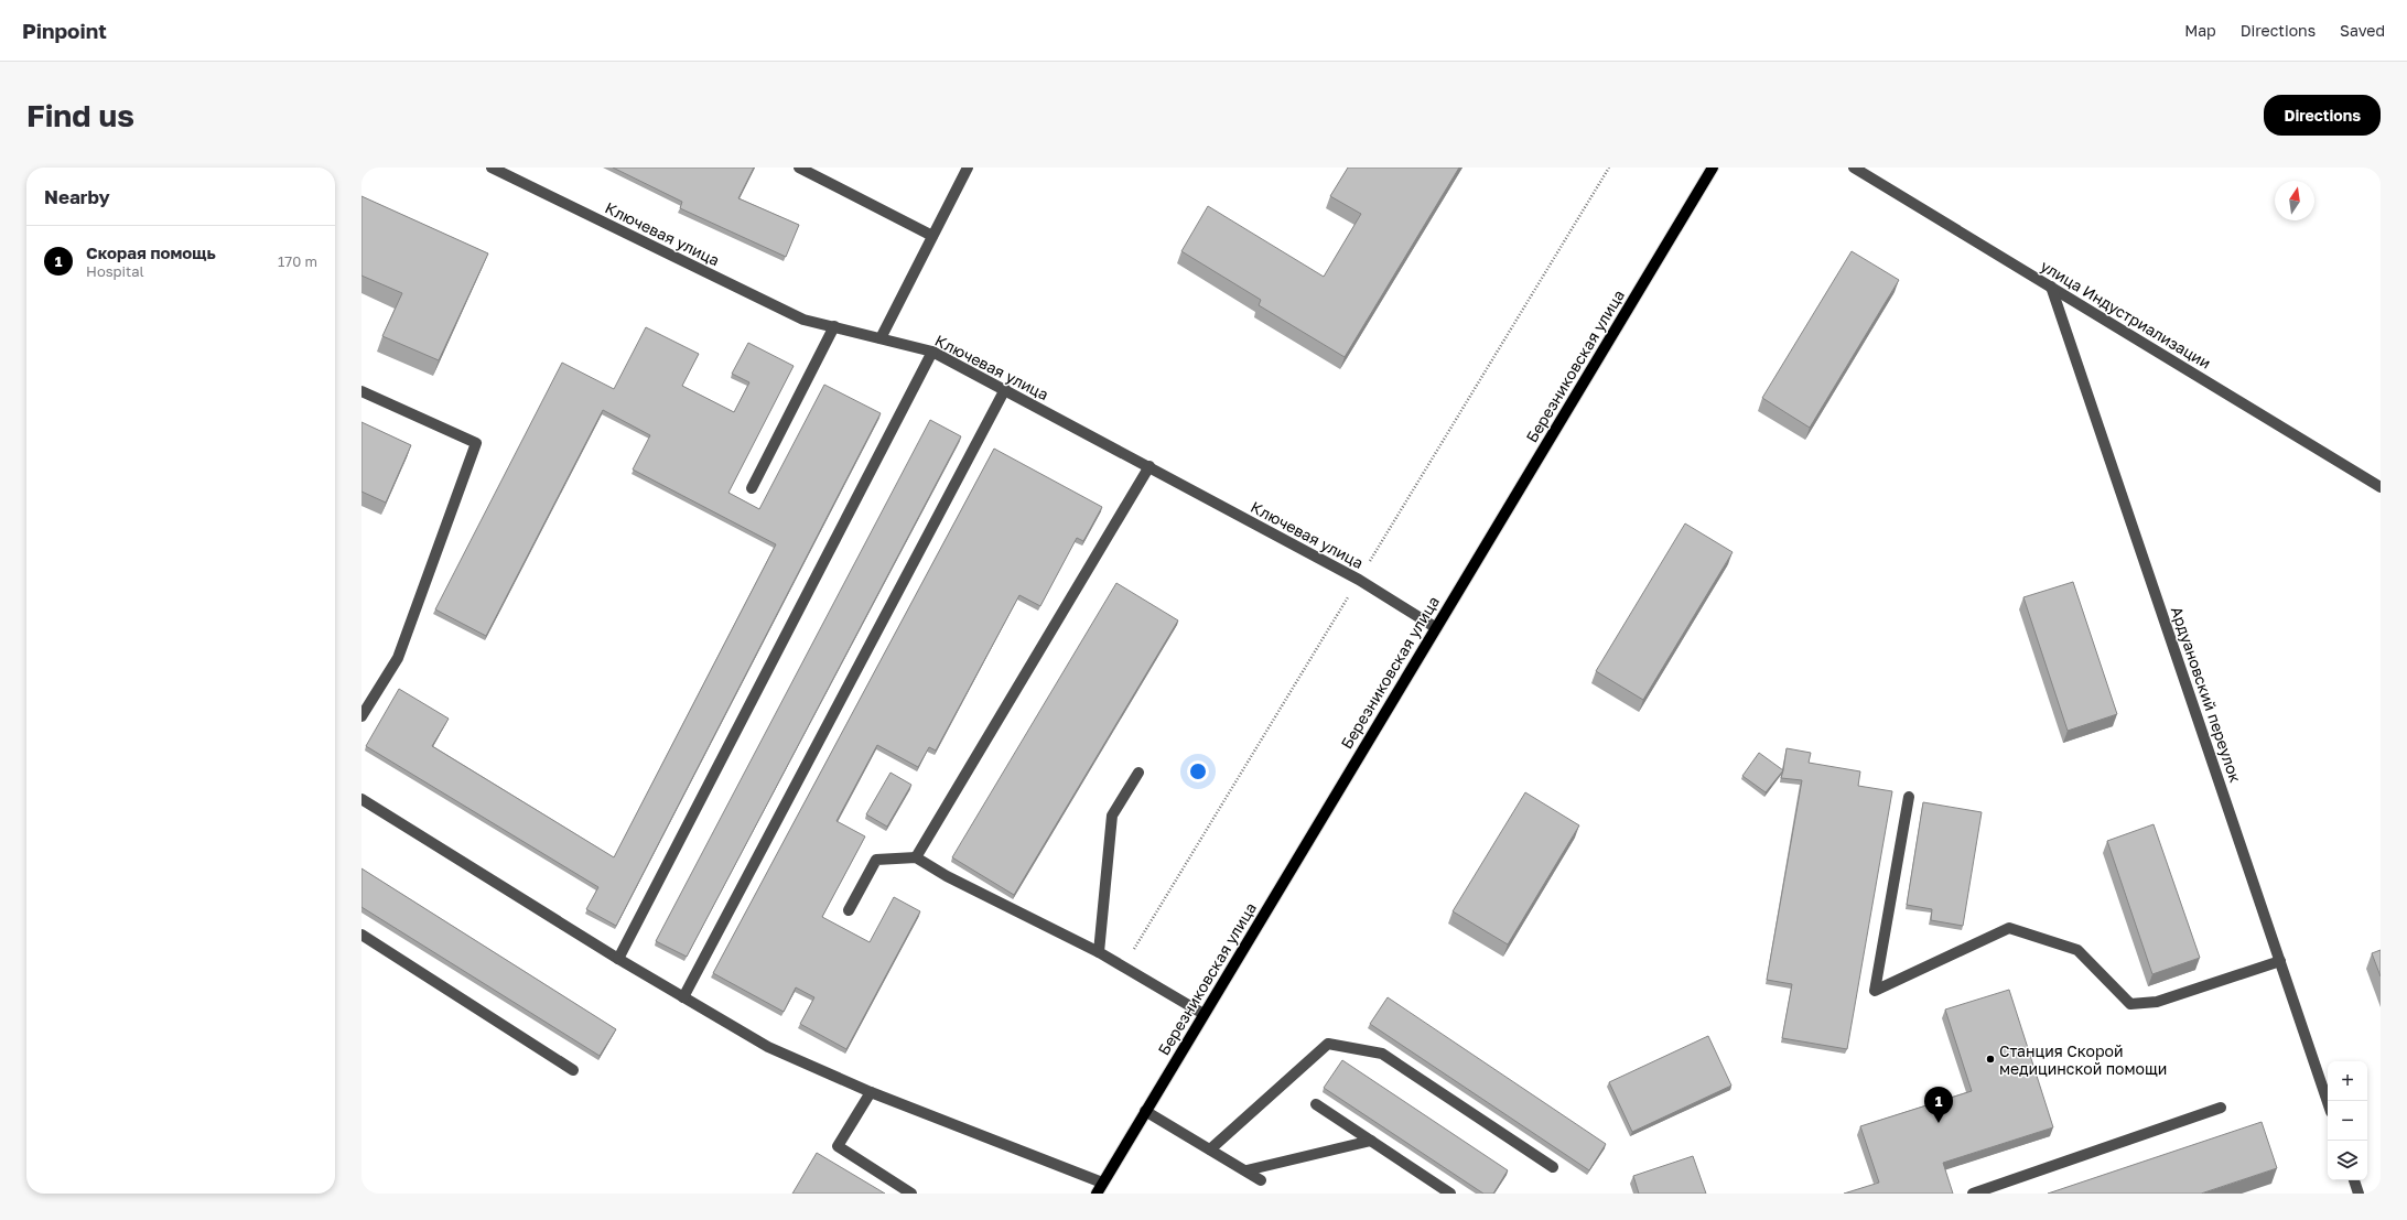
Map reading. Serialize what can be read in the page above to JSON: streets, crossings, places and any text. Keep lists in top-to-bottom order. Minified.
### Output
{"streets":{"main road":["Березниковская улица"],"street":["Ключевая улица","улица Индустриализации","Ардуановский переулок"]},"crossings":[["Ключевая улица","Березниковская улица"],["улица Индустриализации","Ардуановский переулок"]],"places":["Станция Скорой медицинской помощи"],"north":"top","page":{"header":"Pinpoint","nav":["Map","Directions","Saved"],"buttons":"Directions","title":"Find us","heading":"Nearby","list":[{"mark":"1","name":"Скорая помощь","note":"Hospital","value":"170 m"}],"map_buttons":["+","−"],"pins":"1"}}
